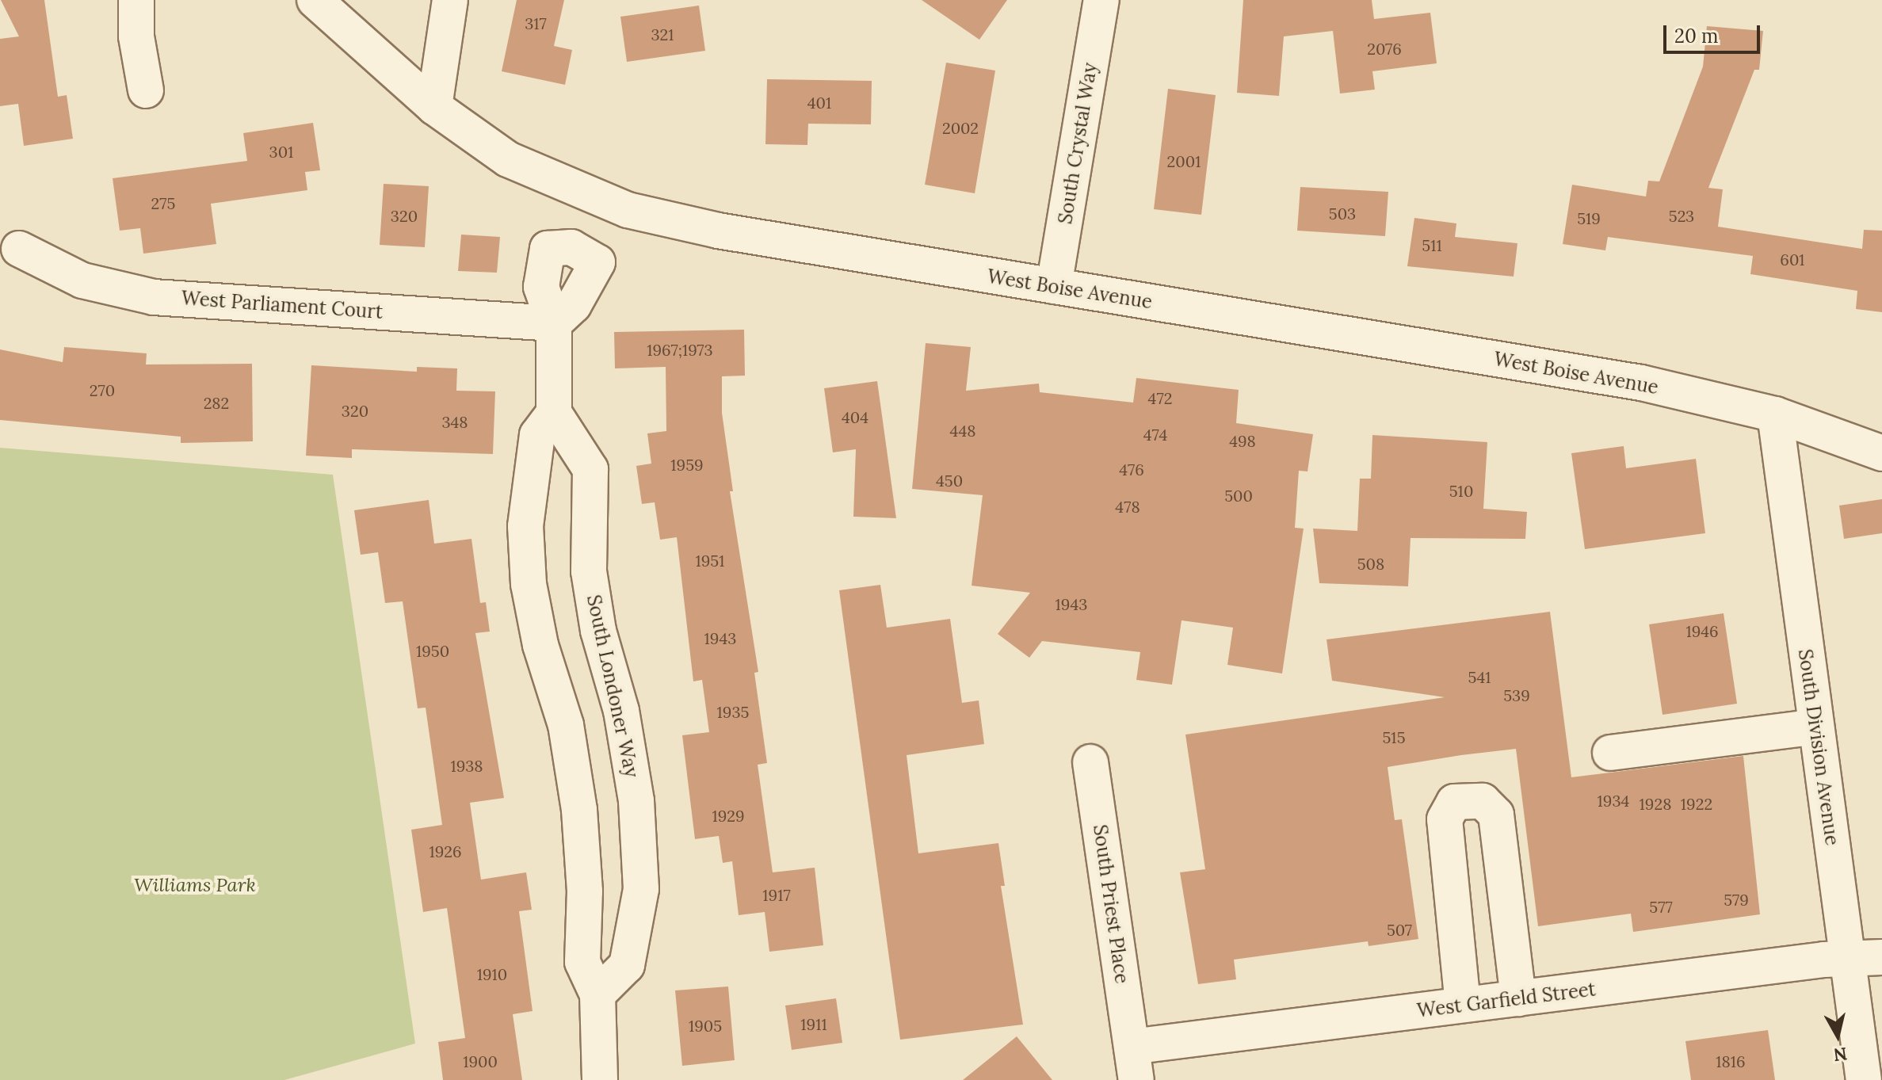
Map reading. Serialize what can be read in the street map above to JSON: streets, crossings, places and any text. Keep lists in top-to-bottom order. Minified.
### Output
{"streets":{"street":["South Crystal Way","West Boise Avenue","West Parliament Court","South Londoner Way","South Division Avenue","South Priest Place","West Garfield Street"]},"crossings":[["South Crystal Way","West Boise Avenue"],["West Boise Avenue","South Division Avenue"],["South Division Avenue","West Garfield Street"],["South Priest Place","West Garfield Street"]],"parks":["Williams Park"],"house_numbers":["317","321","2076","401","2002","301","2001","275","503","320","523","519","511","601","1967;1973","270","472","282","320","404","348","448","474","498","1959","476","450","510","500","478","1951","508","1943","1946","1943","1950","541","539","1935","515","1938","1934","1928","1922","1929","1926","1917","579","577","507","1910","1911","1905","1900","1816"],"scale_bar":"20 m","north":"bottom"}
